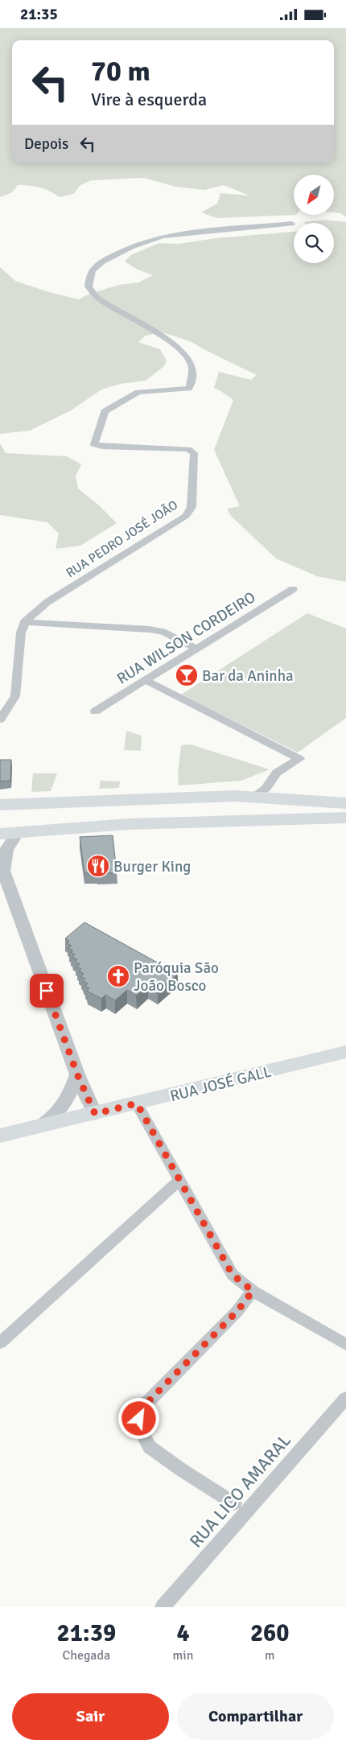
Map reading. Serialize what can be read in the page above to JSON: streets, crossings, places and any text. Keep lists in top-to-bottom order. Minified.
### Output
{"streets":{"main road":["RUA JOSÉ GALL"],"street":["RUA PEDRO JOSÉ JOÃO","RUA WILSON CORDEIRO","RUA LICO AMARAL"]},"places":{"bar":["Bar da Aninha"],"restaurant":["Burger King"],"church":["Paróquia São João Bosco"]},"north":"bottom left","page":{"status":"21:35","turn":["70 m","Vire à esquerda"],"then":"Depois","eta":["21:39","Chegada","4","min","260","m"],"buttons":["Sair","Compartilhar"]}}
